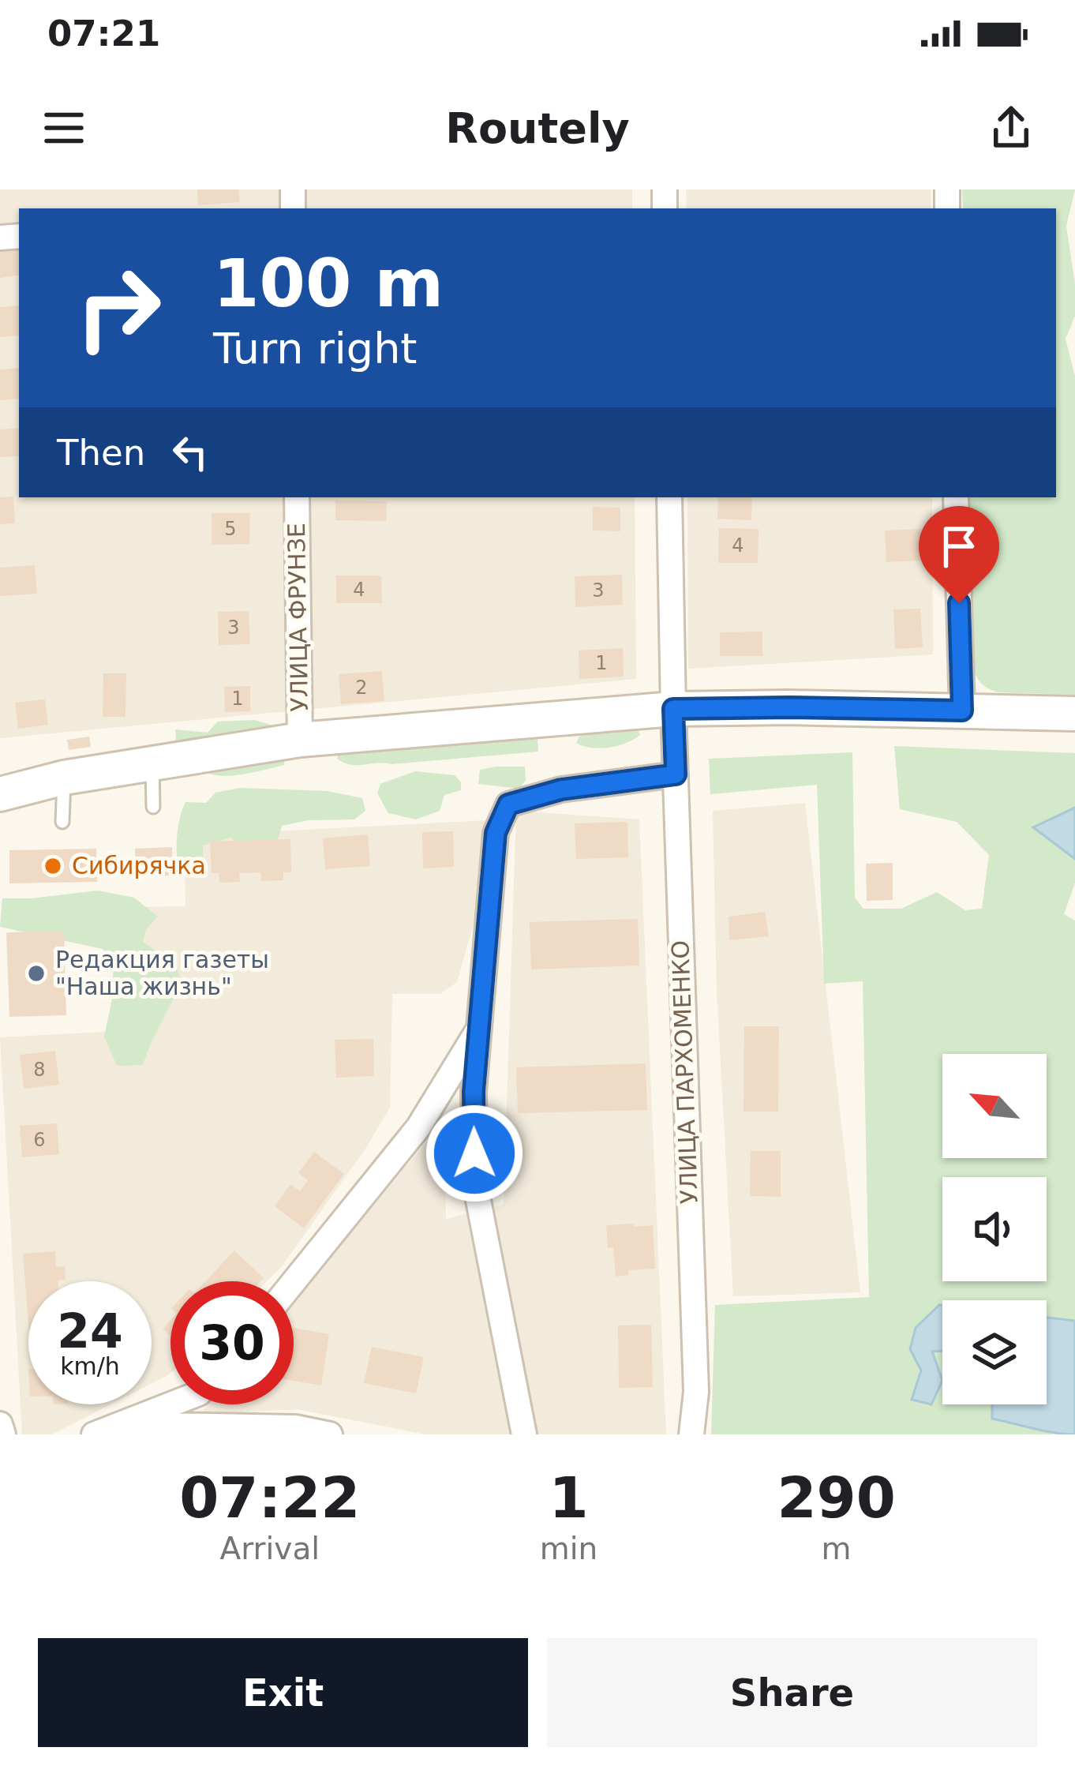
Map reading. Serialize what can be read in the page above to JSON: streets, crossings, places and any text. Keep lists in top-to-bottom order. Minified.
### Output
{"streets":{"street":["УЛИЦА ФРУНЗЕ","УЛИЦА ПАРХОМЕНКО"]},"places":["Сибирячка","Редакция газеты \"Наша жизнь\""],"house_numbers":["5","4","4","3","3","1","2","1","8","6"],"north":"top left","page":{"status":"07:21","header":"Routely","turn":["100 m","Turn right"],"then":"Then","speed":"24 km/h","limit":"30","eta":["07:22","Arrival","1","min","290","m"],"buttons":["Exit","Share"]}}
